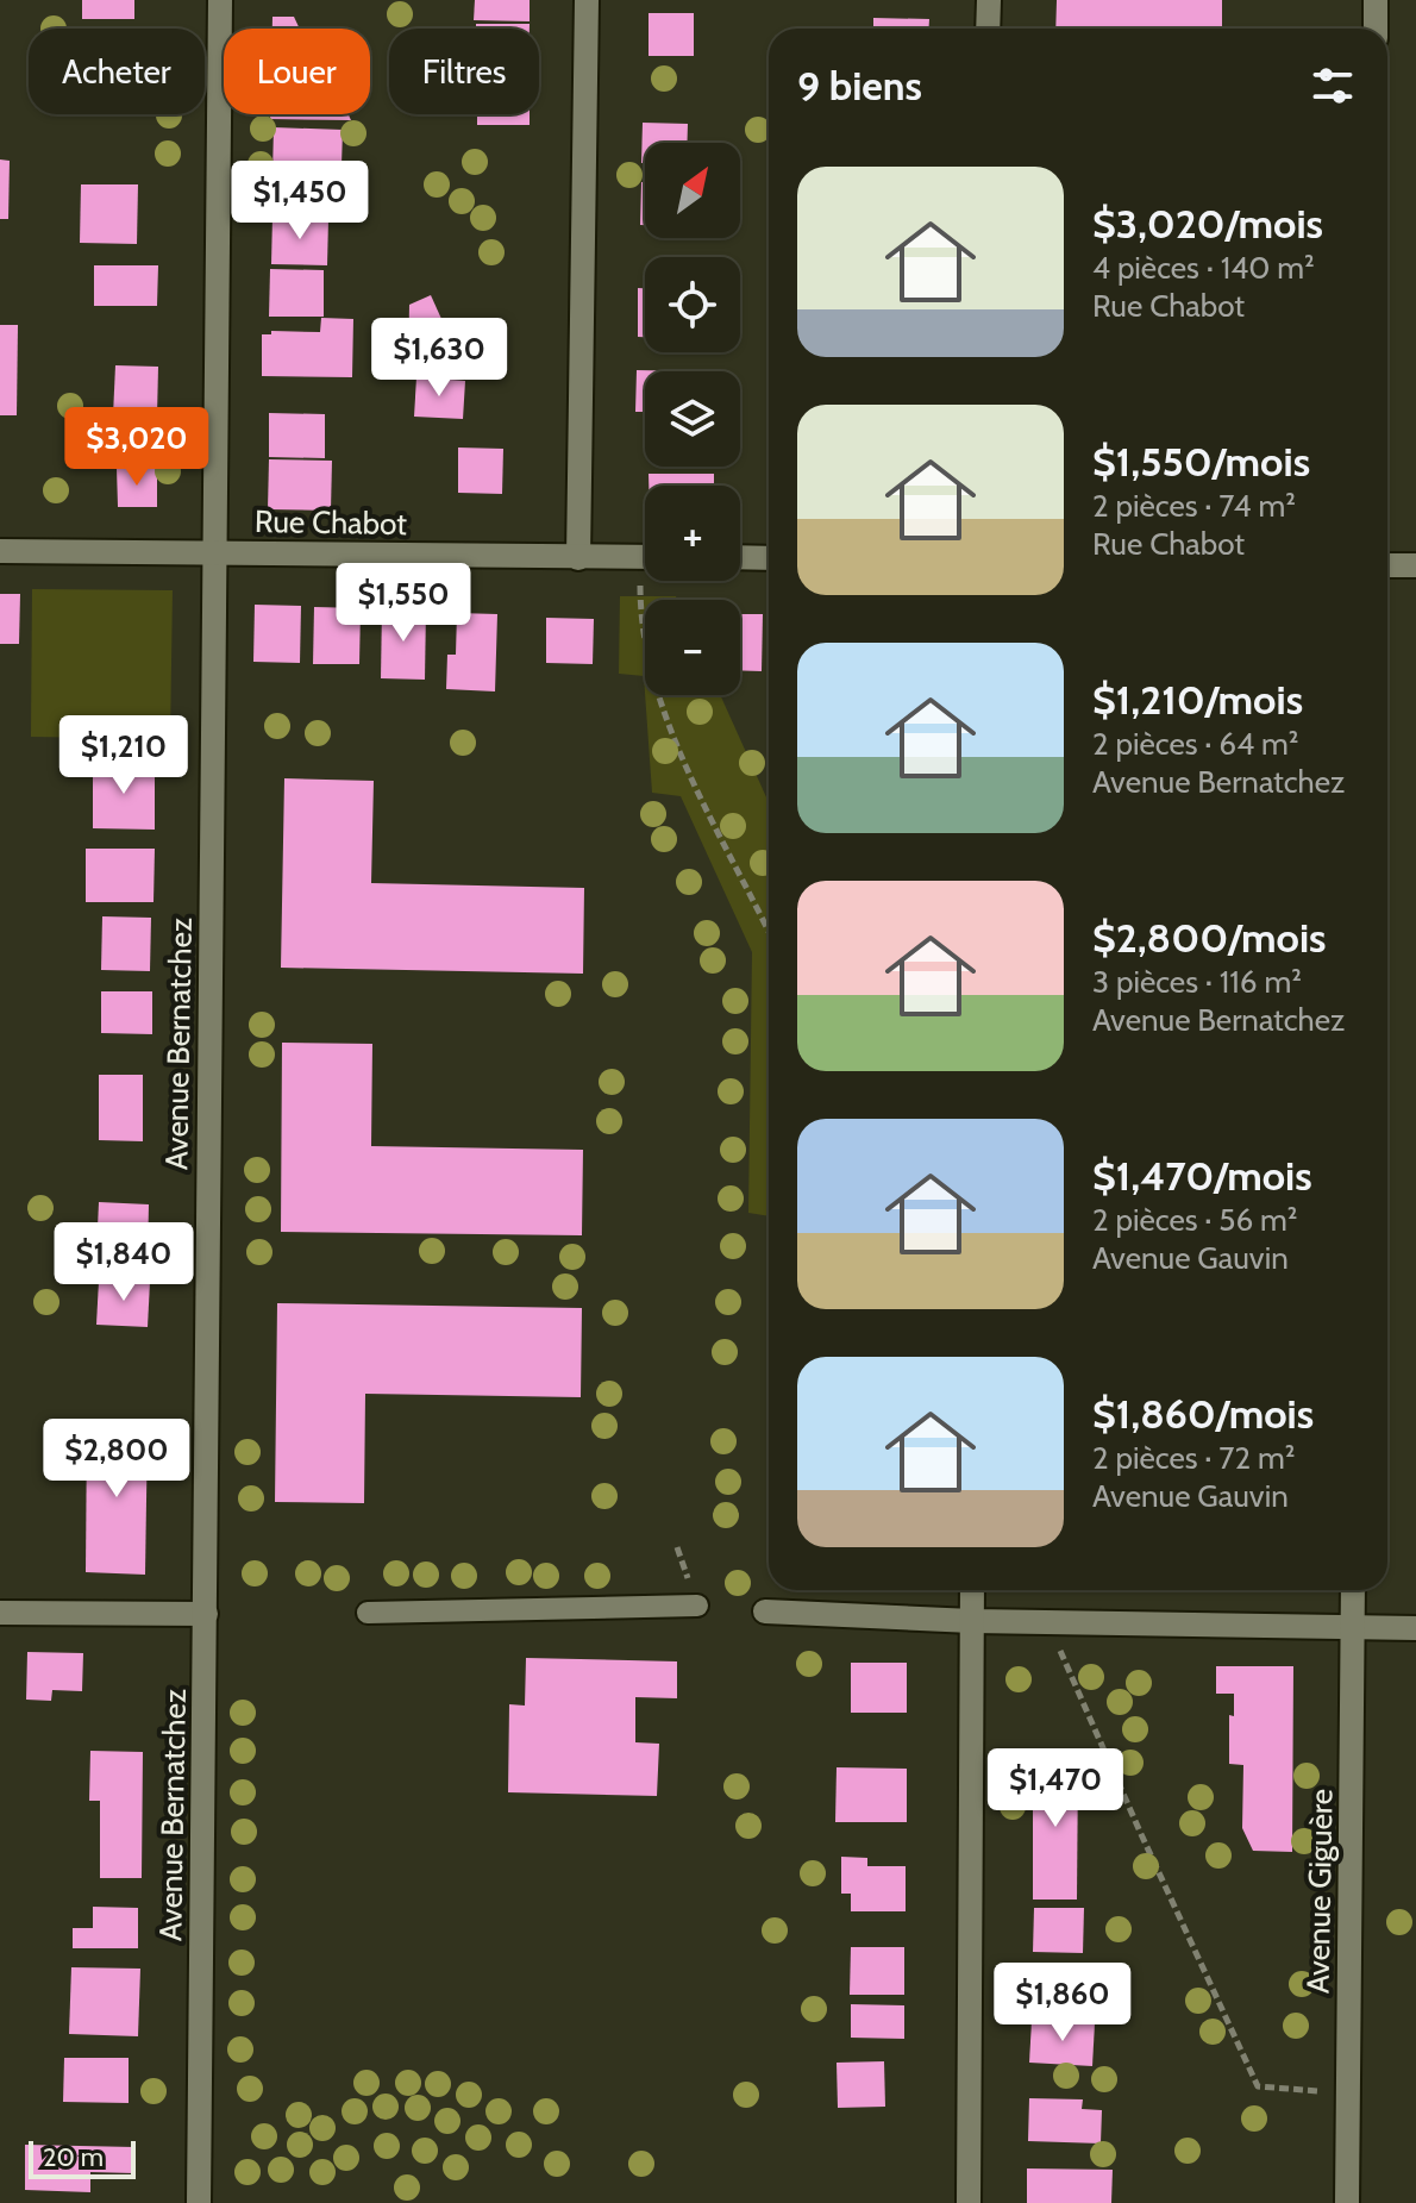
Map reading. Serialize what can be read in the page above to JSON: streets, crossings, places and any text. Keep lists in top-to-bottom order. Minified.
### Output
{"streets":{"street":["Rue Chabot","Avenue Bernatchez","Avenue Giguère"]},"crossings":[["Rue Chabot","Avenue Bernatchez"]],"scale_bar":"20 m","north":"top right","page":{"chip":["Acheter","Louer","Filtres"],"heading":"9 biens","map_buttons":["+","−"],"list":[{"name":"$3,020/mois","note":"4 pièces · 140 m² · Rue Chabot"},{"name":"$1,550/mois","note":"2 pièces · 74 m² · Rue Chabot"},{"name":"$1,210/mois","note":"2 pièces · 64 m² · Avenue Bernatchez"},{"name":"$2,800/mois","note":"3 pièces · 116 m² · Avenue Bernatchez"},{"name":"$1,470/mois","note":"2 pièces · 56 m² · Avenue Gauvin"},{"name":"$1,860/mois","note":"2 pièces · 72 m² · Avenue Gauvin"}],"price":["$1,450","$1,630","$3,020","$1,550","$1,210","$1,840","$2,800","$1,470","$1,860"],"scale":"20 m"}}
